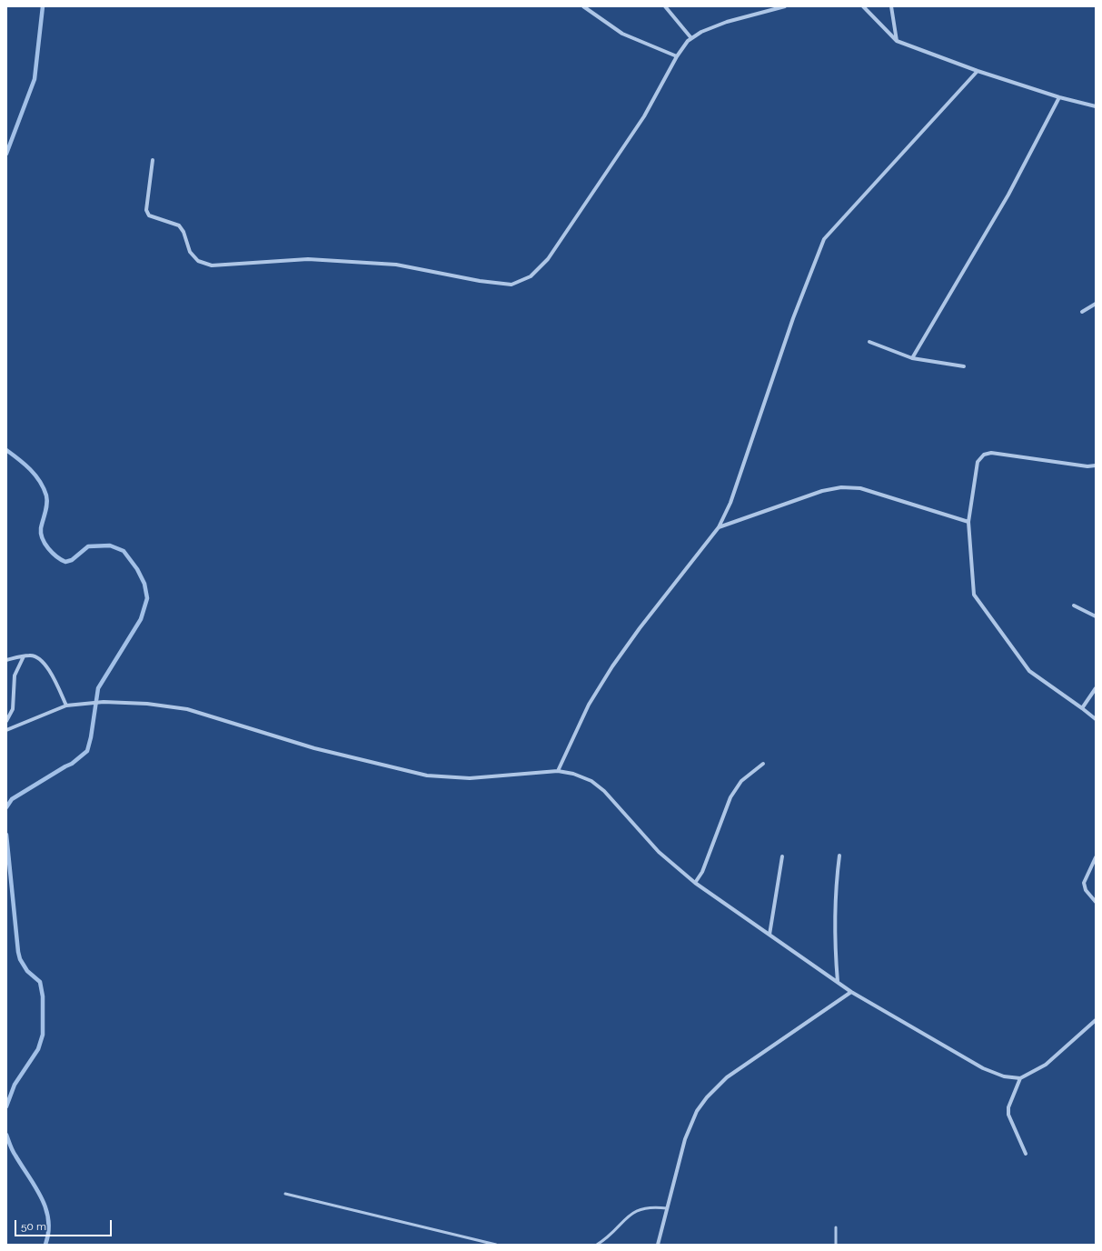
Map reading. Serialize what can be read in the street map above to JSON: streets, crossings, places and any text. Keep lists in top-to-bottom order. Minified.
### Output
{"scale_bar":"50 m"}
